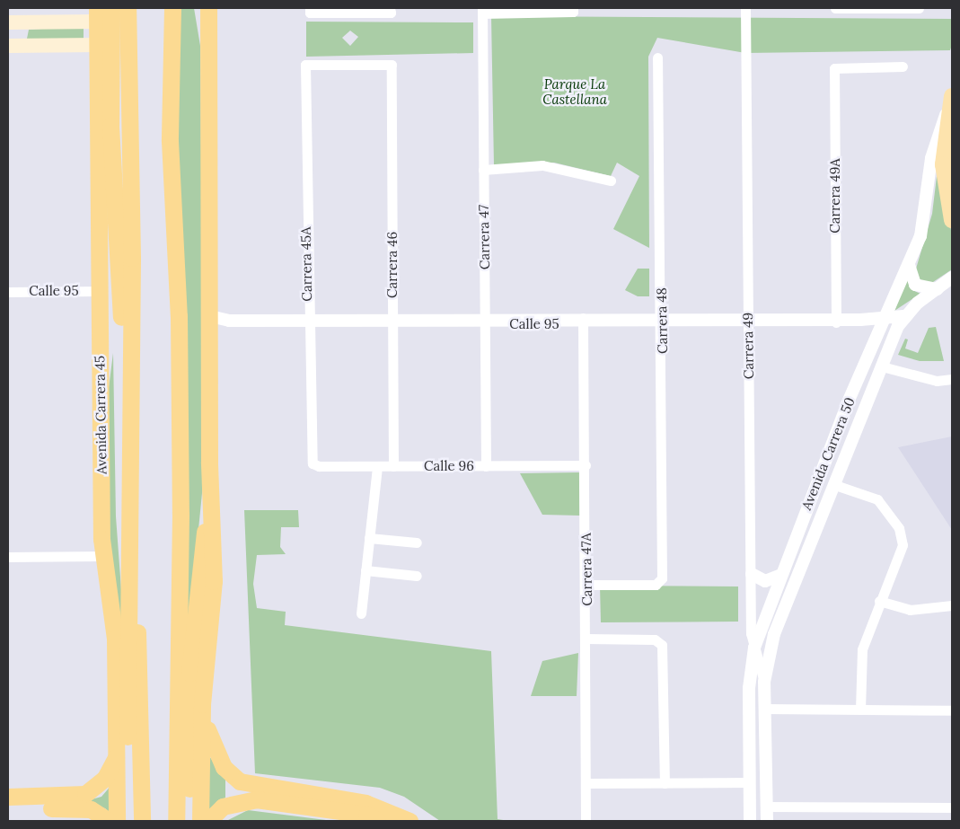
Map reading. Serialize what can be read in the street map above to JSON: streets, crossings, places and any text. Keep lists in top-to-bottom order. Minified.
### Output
{"streets":{"highway":["Avenida Carrera 45"],"street":["Carrera 49A","Carrera 47","Carrera 45A","Carrera 46","Calle 95","Carrera 48","Carrera 49","Avenida Carrera 50","Calle 96","Carrera 47A"]},"crossings":[["Carrera 49A","Calle 95"],["Carrera 47","Calle 95"],["Carrera 47","Calle 96"],["Carrera 45A","Carrera 46"],["Carrera 45A","Calle 95"],["Carrera 45A","Calle 96"],["Carrera 46","Calle 95"],["Carrera 46","Calle 96"],["Calle 95","Carrera 48"],["Calle 95","Carrera 49"],["Calle 95","Avenida Carrera 45"],["Calle 95","Avenida Carrera 50"],["Calle 95","Carrera 47A"],["Carrera 48","Carrera 47A"],["Carrera 49","Avenida Carrera 50"],["Calle 96","Carrera 47A"]],"parks":["Parque La Castellana"]}
